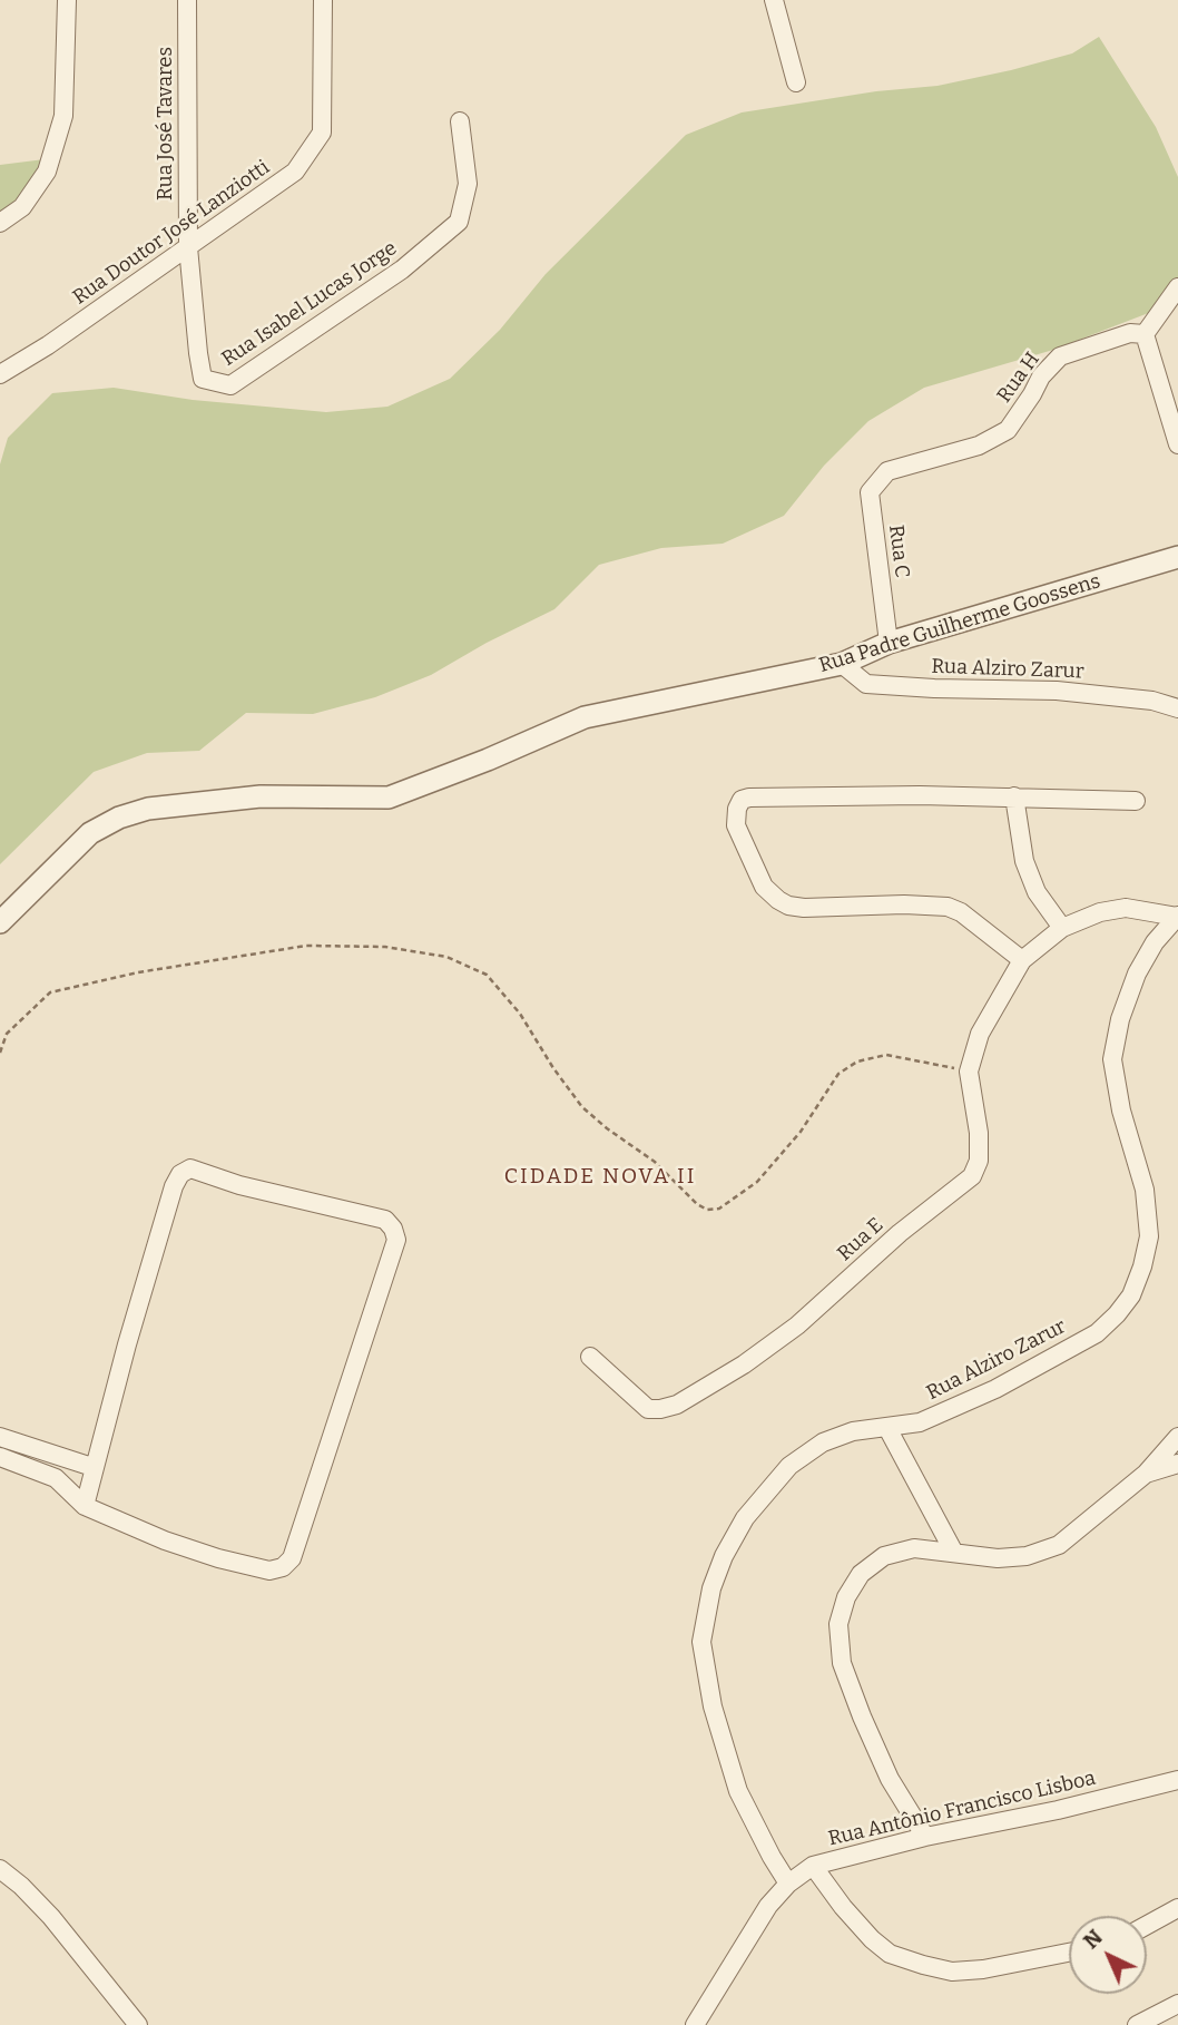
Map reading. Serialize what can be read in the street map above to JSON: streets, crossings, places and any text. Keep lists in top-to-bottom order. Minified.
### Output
{"streets":{"street":["Rua José Tavares","Rua Doutor José Lanziotti","Rua Isabel Lucas Jorge","Rua H","Rua C","Rua Padre Guilherme Goossens","Rua Alziro Zarur","Rua E","Rua Antônio Francisco Lisboa"]},"crossings":[["Rua José Tavares","Rua Doutor José Lanziotti"],["Rua José Tavares","Rua Isabel Lucas Jorge"],["Rua Doutor José Lanziotti","Rua Isabel Lucas Jorge"],["Rua H","Rua C"],["Rua C","Rua Padre Guilherme Goossens"],["Rua Padre Guilherme Goossens","Rua Alziro Zarur"],["Rua Alziro Zarur","Rua Antônio Francisco Lisboa"]],"districts":["CIDADE NOVA II"],"north":"top left"}
